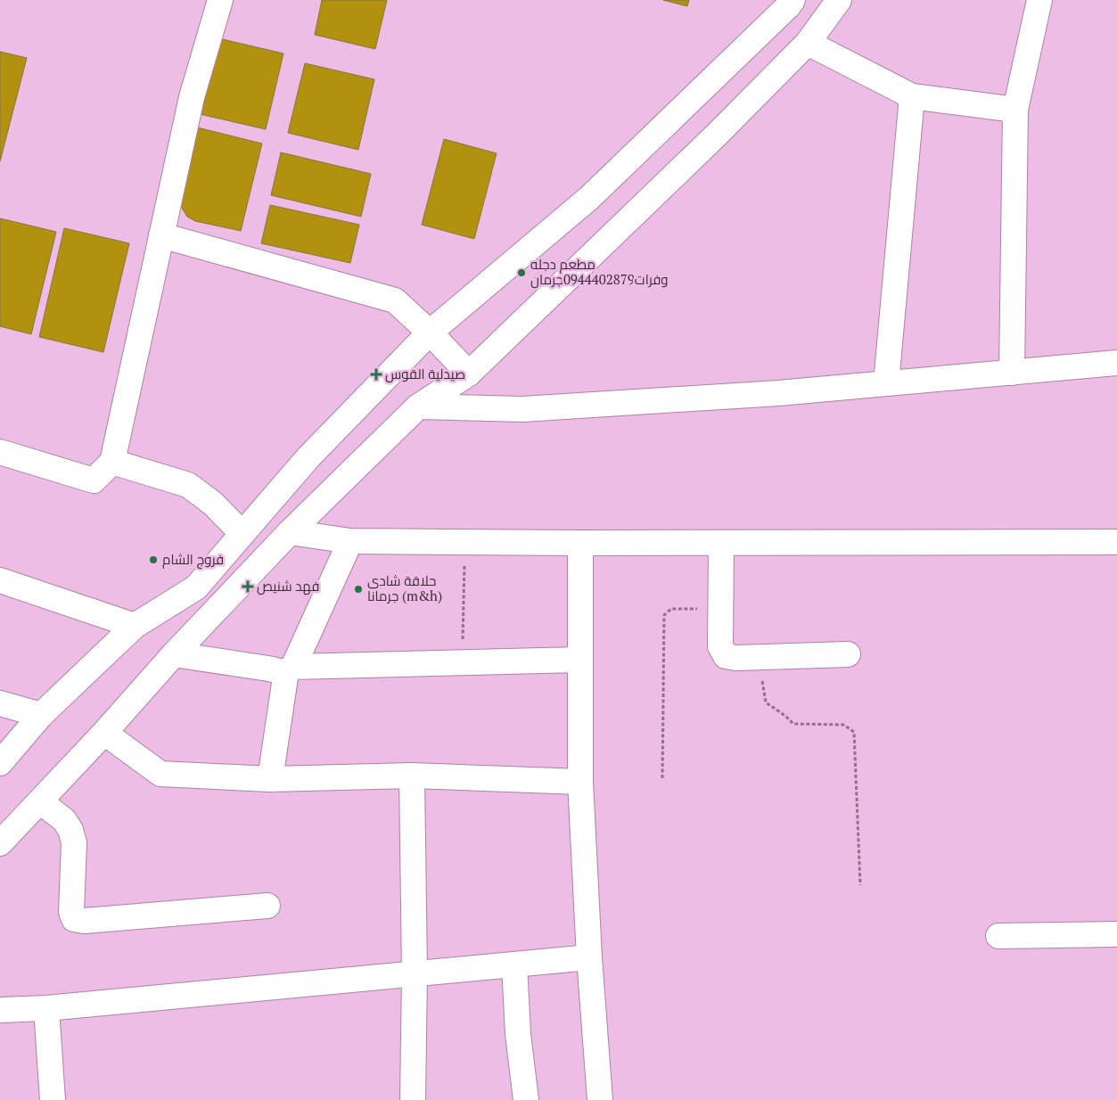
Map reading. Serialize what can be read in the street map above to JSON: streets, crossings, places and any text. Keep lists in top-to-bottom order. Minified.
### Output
{"places":{"other":["مطعم دجله وفرات0944402879جرمان","فروج الشام","حلاقة شادي جرمانا (m&h)"],"health":["صيدلية القوس","فهد شنيص"]}}
